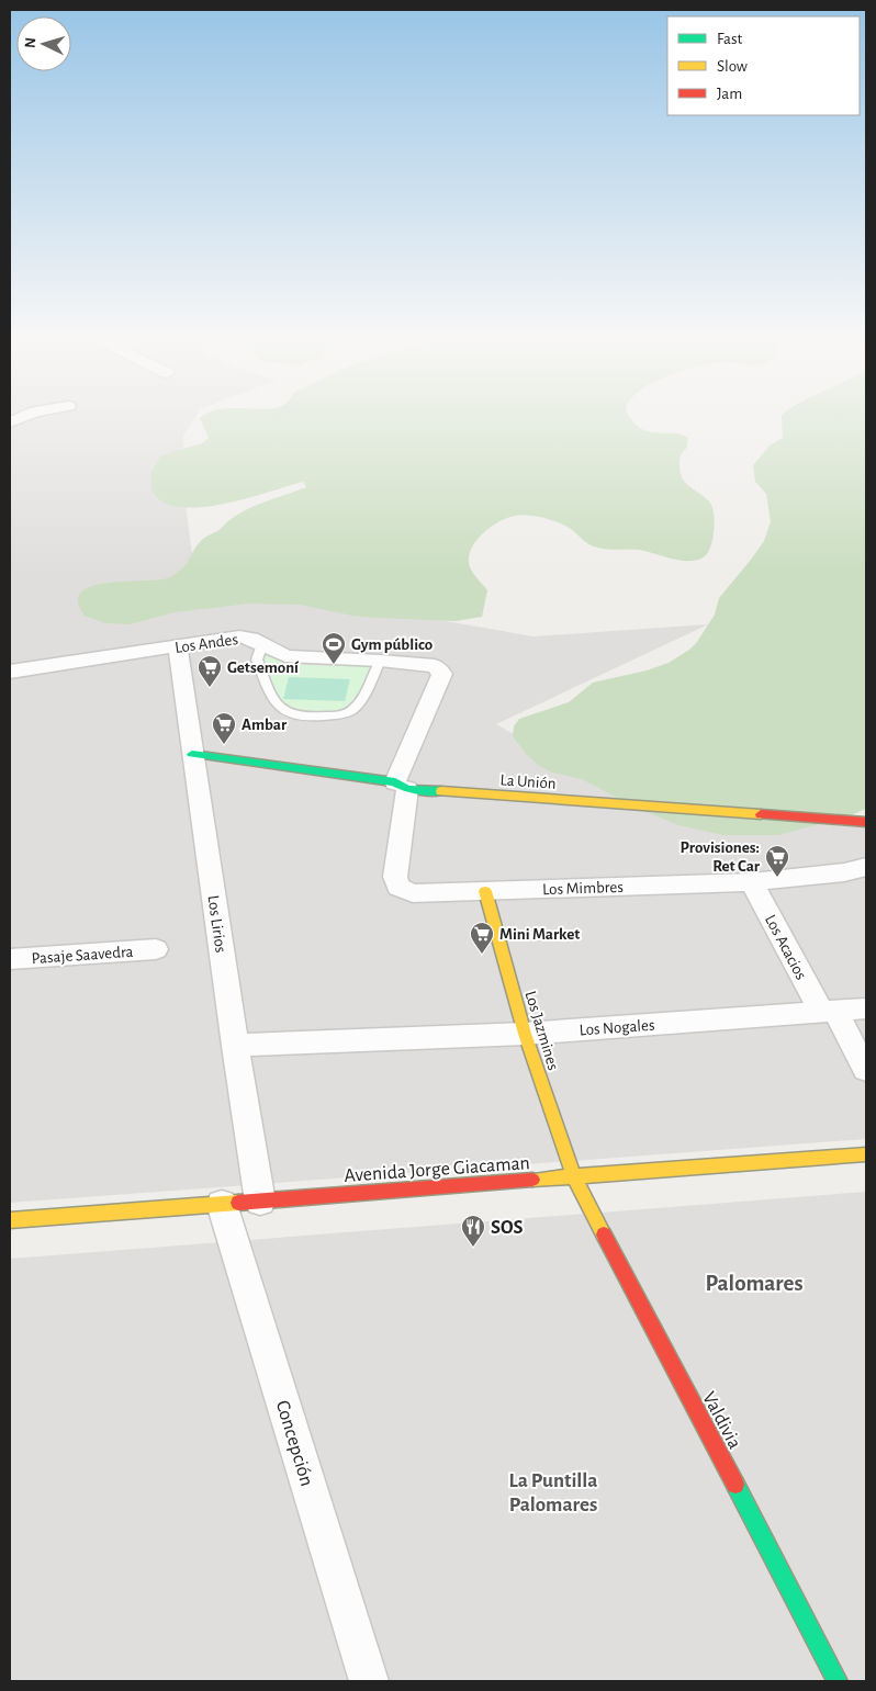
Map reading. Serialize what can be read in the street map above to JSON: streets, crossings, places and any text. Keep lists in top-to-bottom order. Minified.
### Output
{"streets":{"street":["Los Andes","La Unión","Los Mimbres","Los Lirios","Los Acacios","Pasaje Saavedra","Los Nogales","Los Jazmines","Avenida Jorge Giacaman","Valdivia","Concepción"]},"crossings":[["Los Andes","La Unión"],["Los Andes","Los Mimbres"],["Los Andes","Los Lirios"],["La Unión","Los Mimbres"],["La Unión","Los Lirios"],["Los Mimbres","Los Acacios"],["Los Mimbres","Los Jazmines"],["Los Lirios","Los Nogales"],["Los Lirios","Avenida Jorge Giacaman"],["Los Acacios","Los Nogales"],["Los Nogales","Los Jazmines"],["Los Jazmines","Avenida Jorge Giacaman"],["Los Jazmines","Valdivia"],["Avenida Jorge Giacaman","Valdivia"],["Avenida Jorge Giacaman","Concepción"]],"districts":["Palomares","La Puntilla Palomares"],"places":{"sports":["Gym público"],"supermarket":["Getsemoní","Ambar","Provisiones: Ret Car","Mini Market"],"restaurant":["SOS"]},"legend":["Fast","Slow","Jam"],"north":"left"}
